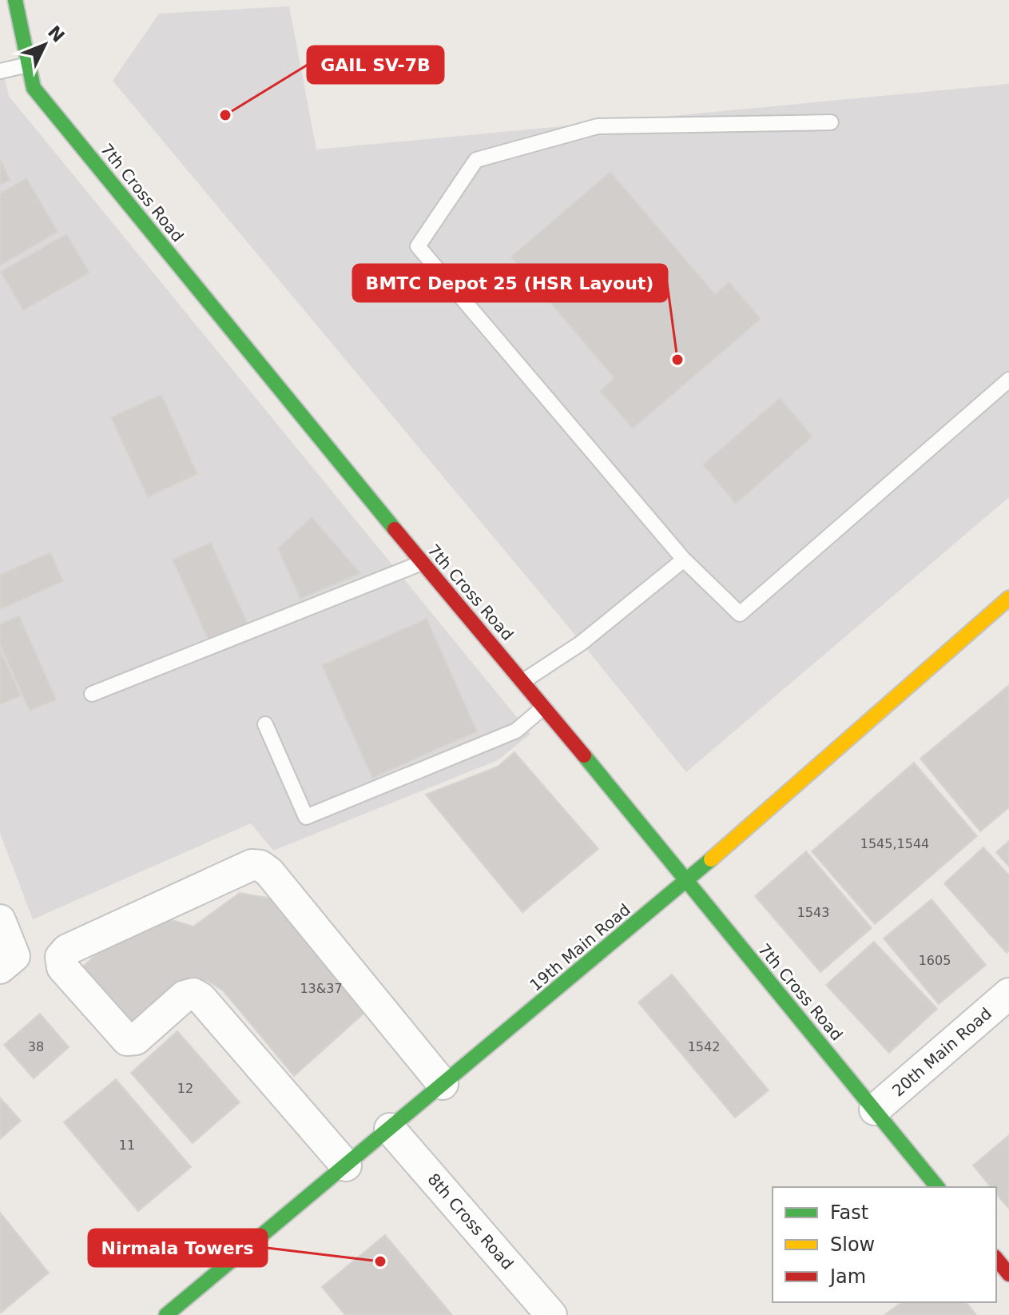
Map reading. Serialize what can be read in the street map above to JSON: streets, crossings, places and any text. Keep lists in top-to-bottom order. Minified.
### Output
{"streets":{"street":["7th Cross Road","19th Main Road","20th Main Road","8th Cross Road"]},"crossings":[["7th Cross Road","19th Main Road"],["7th Cross Road","20th Main Road"],["19th Main Road","8th Cross Road"]],"places":["GAIL SV-7B","BMTC Depot 25 (HSR Layout)","Nirmala Towers"],"house_numbers":["1545,1544","1543","1605","13&37","38","1542","12","11"],"legend":["Fast","Slow","Jam"],"north":"top right"}
